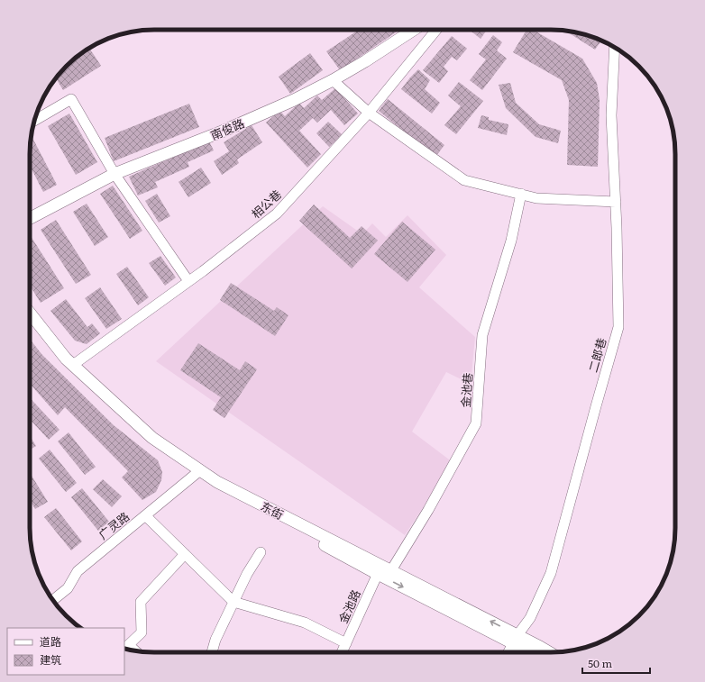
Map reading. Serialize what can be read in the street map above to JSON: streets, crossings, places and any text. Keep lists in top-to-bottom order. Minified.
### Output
{"streets":{"main road":["南俊路","东街"],"street":["相公巷","二郎巷","金池巷","广灵路","金池路"]},"crossings":[["相公巷","东街"],["二郎巷","东街"],["金池巷","东街"],["金池巷","金池路"],["东街","广灵路"],["东街","金池路"]],"legend":["道路","建筑"],"scale_bar":"50 m"}
